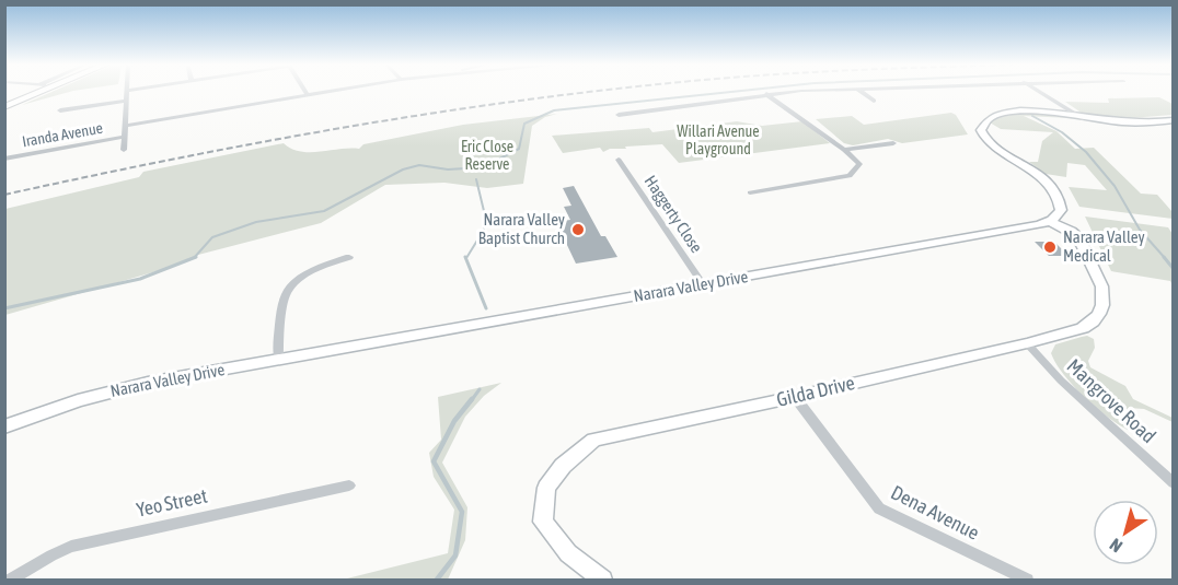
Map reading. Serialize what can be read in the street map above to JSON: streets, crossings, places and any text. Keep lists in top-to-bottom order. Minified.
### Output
{"streets":{"main road":["Narara Valley Drive","Gilda Drive"],"street":["Iranda Avenue","Haggerty Close","Mangrove Road","Yeo Street","Dena Avenue"]},"crossings":[["Haggerty Close","Narara Valley Drive"],["Narara Valley Drive","Gilda Drive"],["Gilda Drive","Mangrove Road"],["Gilda Drive","Dena Avenue"]],"parks":["Willari Avenue Playground","Eric Close Reserve"],"places":["Narara Valley Baptist Church","Narara Valley Medical"],"north":"bottom left"}
